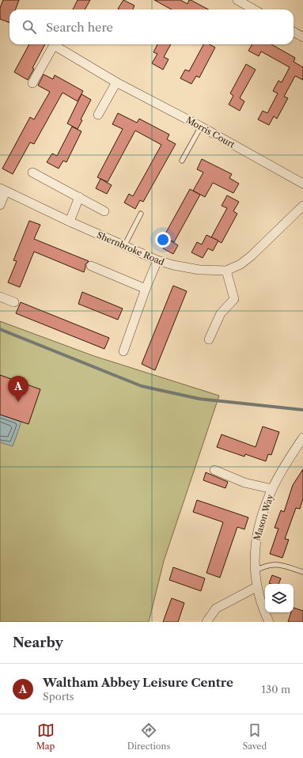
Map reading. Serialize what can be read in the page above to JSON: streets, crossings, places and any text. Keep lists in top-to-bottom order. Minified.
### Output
{"streets":{"street":["Morris Court","Shernbroke Road","Mason Way"]},"page":{"search":"Search here","pins":"A","heading":"Nearby","list":[{"mark":"A","name":"Waltham Abbey Leisure Centre","note":"Sports","value":"130 m"}],"nav":["Map","Directions","Saved"]}}
